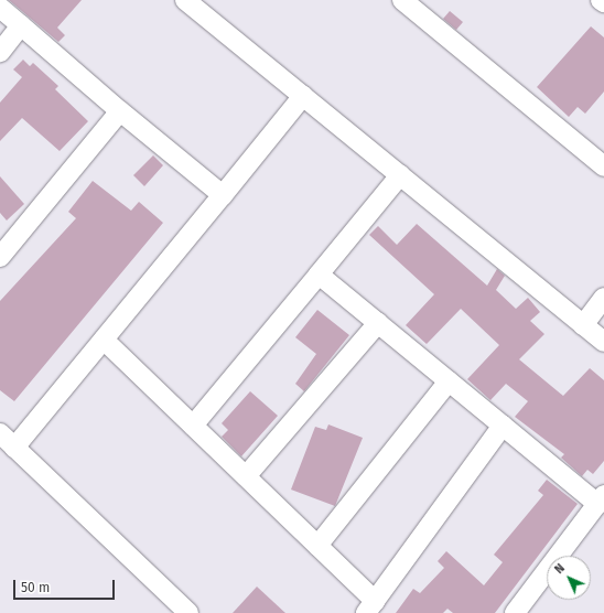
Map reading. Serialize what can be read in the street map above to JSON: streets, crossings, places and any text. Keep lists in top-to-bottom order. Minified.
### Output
{"scale_bar":"50 m","north":"top left"}
